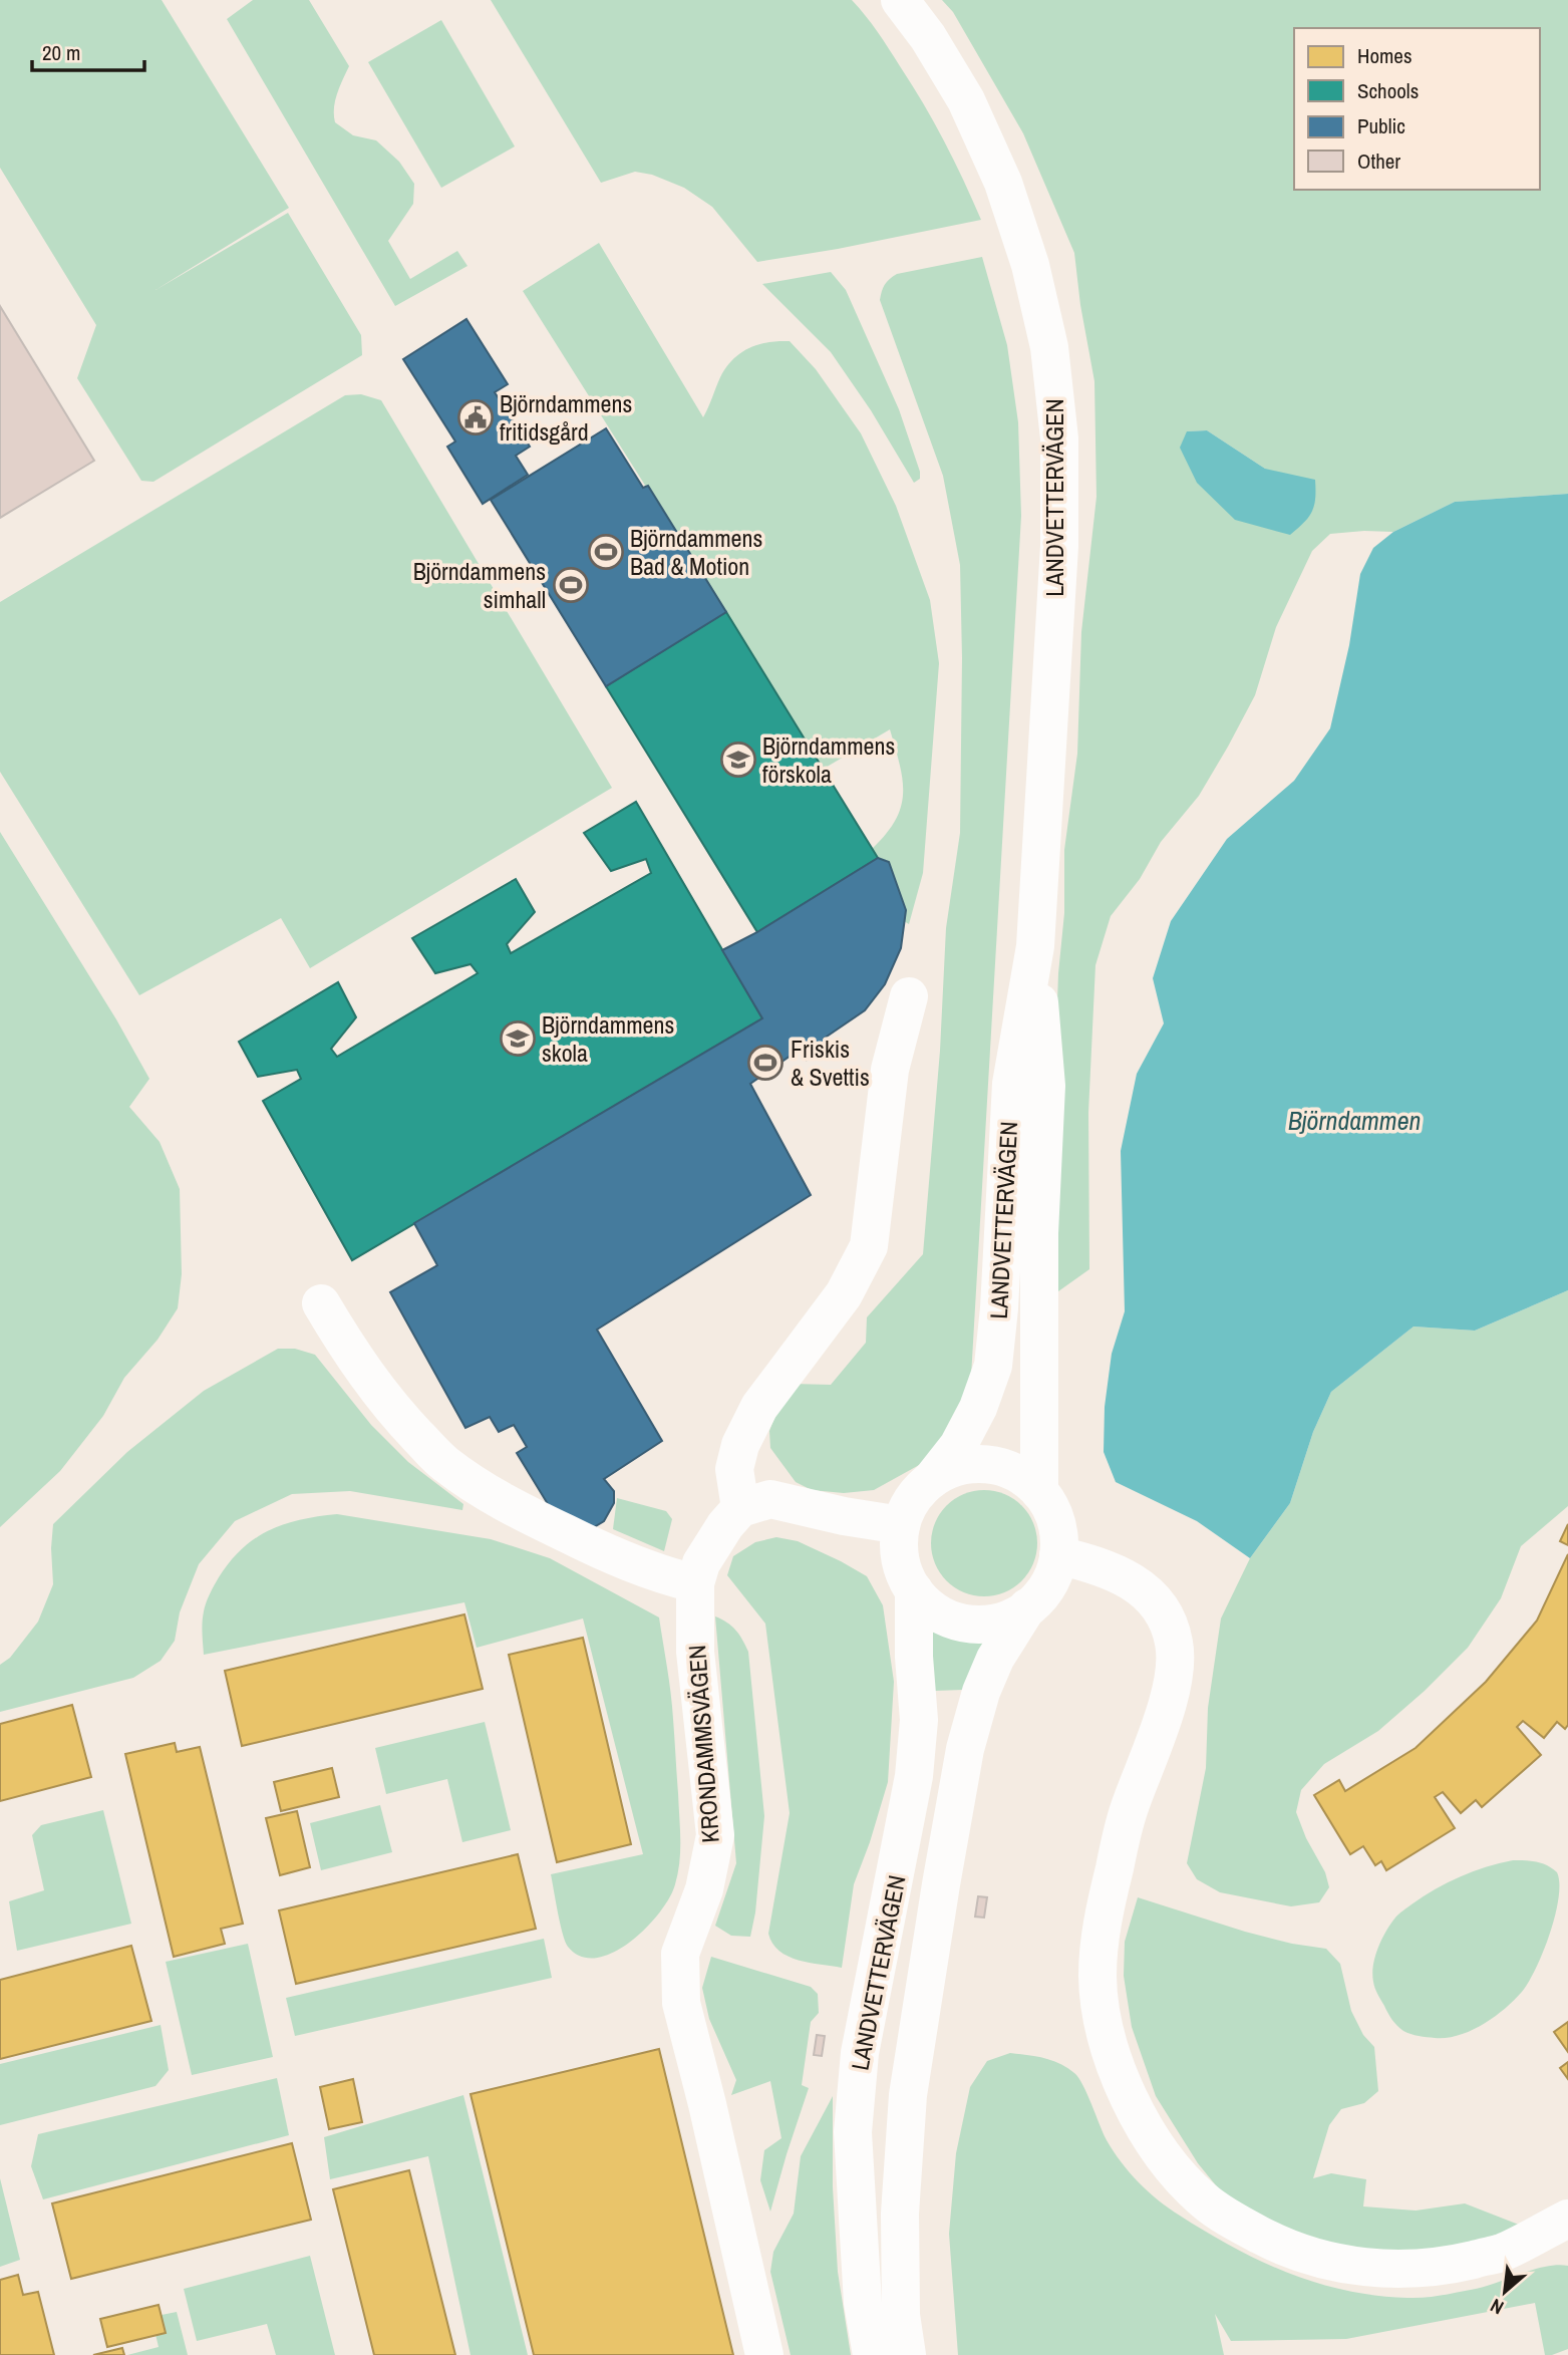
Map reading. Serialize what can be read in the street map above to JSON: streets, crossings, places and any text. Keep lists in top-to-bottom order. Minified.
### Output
{"streets":{"street":["LANDVETTERVÄGEN","KRONDAMMSVÄGEN"]},"water":["Björndammen"],"places":{"public building":["Björndammens fritidsgård"],"sports":["Björndammens Bad & Motion","Björndammens simhall","Friskis & Svettis"],"school or university":["Björndammens förskola","Björndammens skola"]},"legend":["Homes","Schools","Public","Other"],"scale_bar":"20 m","north":"bottom left"}
